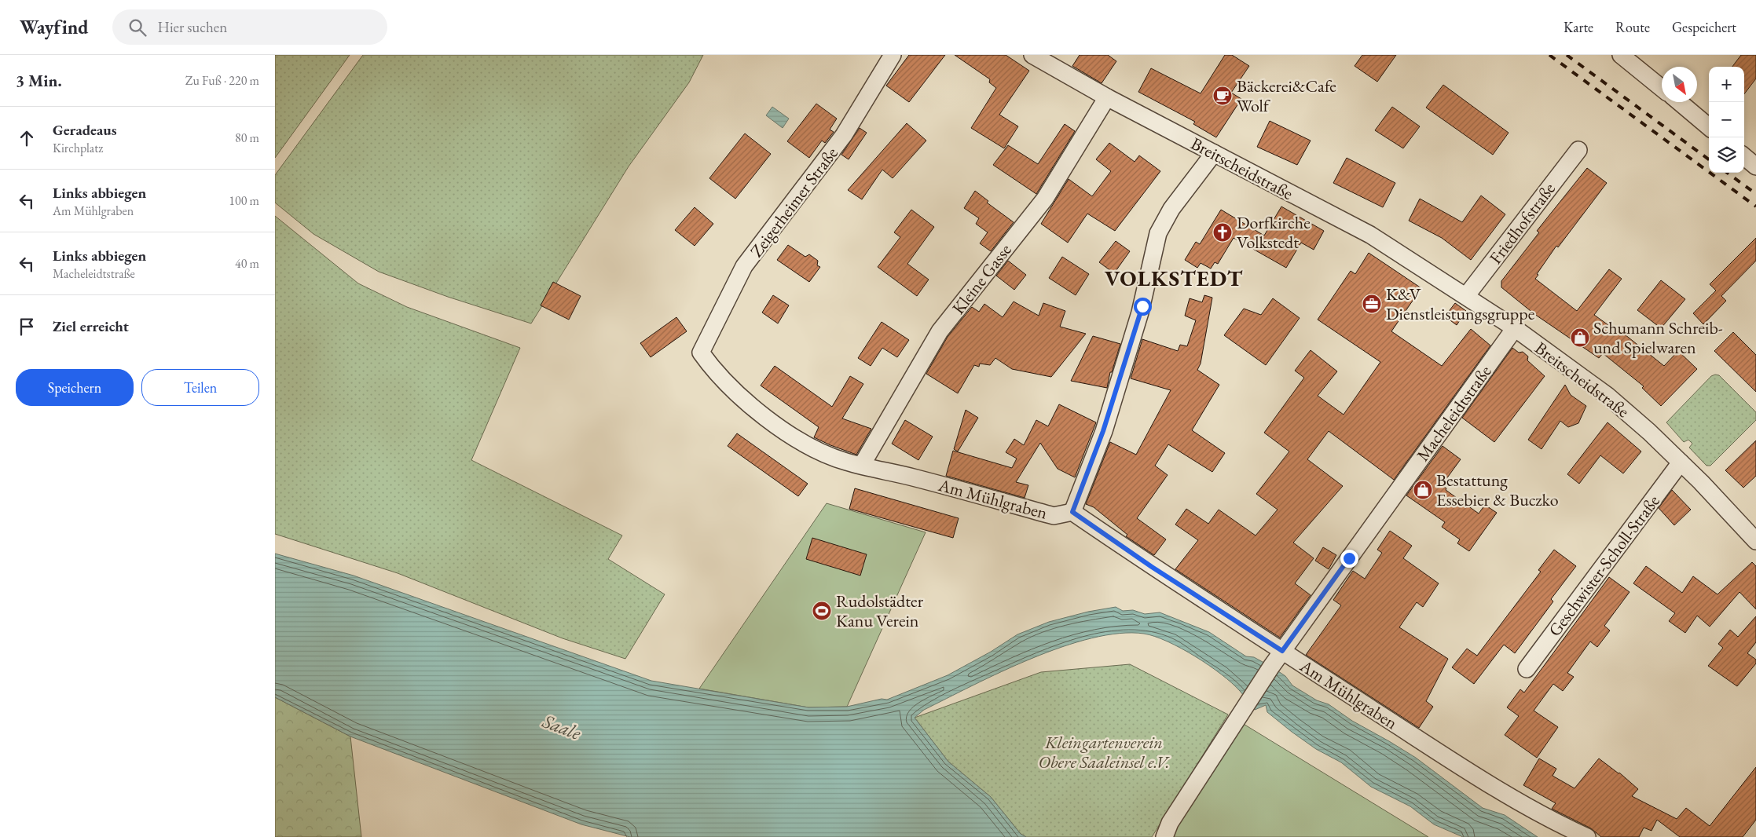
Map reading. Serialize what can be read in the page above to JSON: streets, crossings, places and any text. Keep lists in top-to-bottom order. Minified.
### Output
{"streets":{"street":["Breitscheidstraße","Zeigerheimer Straße","Friedhofstraße","Kleine Gasse","Macheleidtstraße","Am Mühlgraben","Geschwister-Scholl-Straße"]},"crossings":[["Breitscheidstraße","Friedhofstraße"],["Breitscheidstraße","Kleine Gasse"],["Breitscheidstraße","Macheleidtstraße"],["Breitscheidstraße","Geschwister-Scholl-Straße"],["Zeigerheimer Straße","Am Mühlgraben"],["Kleine Gasse","Am Mühlgraben"],["Macheleidtstraße","Am Mühlgraben"]],"districts":["VOLKSTEDT"],"water":["Saale"],"parks":["Kleingartenverein Obere Saaleinsel e.V."],"places":{"cafe":["Bäckerei&Cafe Wolf"],"church":["Dorfkirche Volkstedt"],"office":["K&V Dienstleistungsgruppe"],"shop":["Schumann Schreib- und Spielwaren","Bestattung Essebier & Buczko"],"sports":["Rudolstädter Kanu Verein"]},"north":"bottom right","page":{"header":"Wayfind","search":"Hier suchen","nav":["Karte","Route","Gespeichert"],"heading":["3 Min.","Zu Fuß · 220 m"],"map_buttons":["+","−"],"list":[["Geradeaus","Kirchplatz","80 m"],["Links abbiegen","Am Mühlgraben","100 m"],["Links abbiegen","Macheleidtstraße","40 m"],"Ziel erreicht"],"buttons":["Speichern","Teilen"]}}
